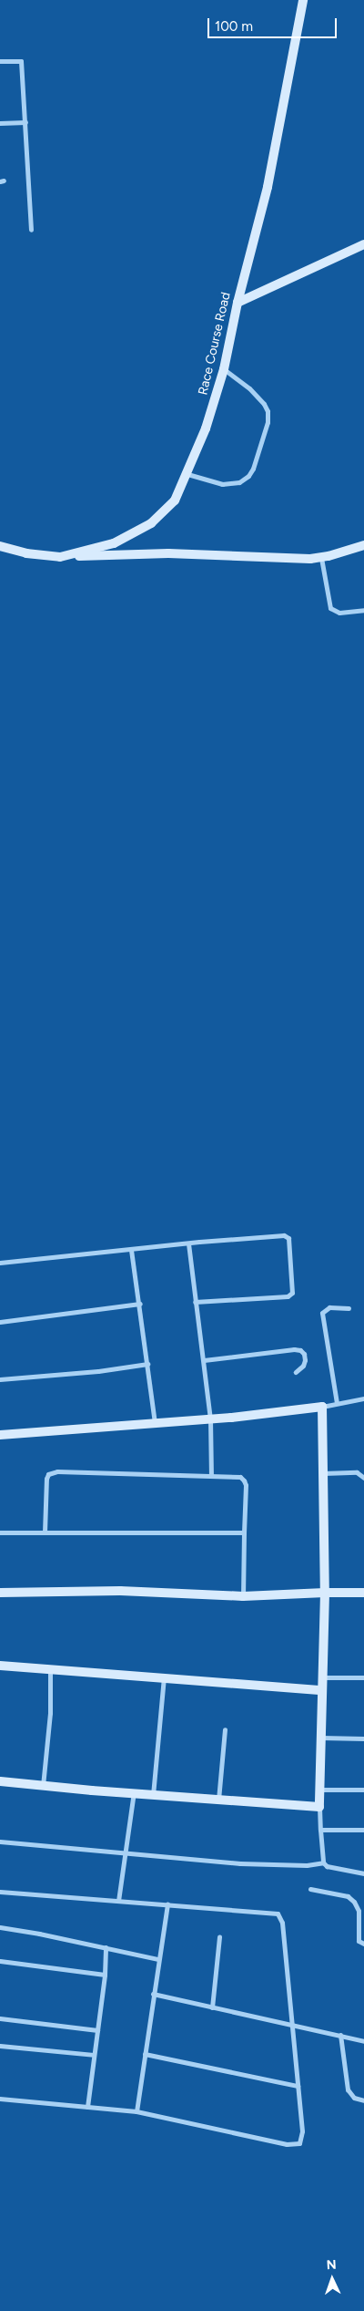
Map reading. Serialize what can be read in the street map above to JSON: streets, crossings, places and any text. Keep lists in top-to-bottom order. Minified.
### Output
{"streets":{"street":["Race Course Road"]},"scale_bar":"100 m","north":"top"}
